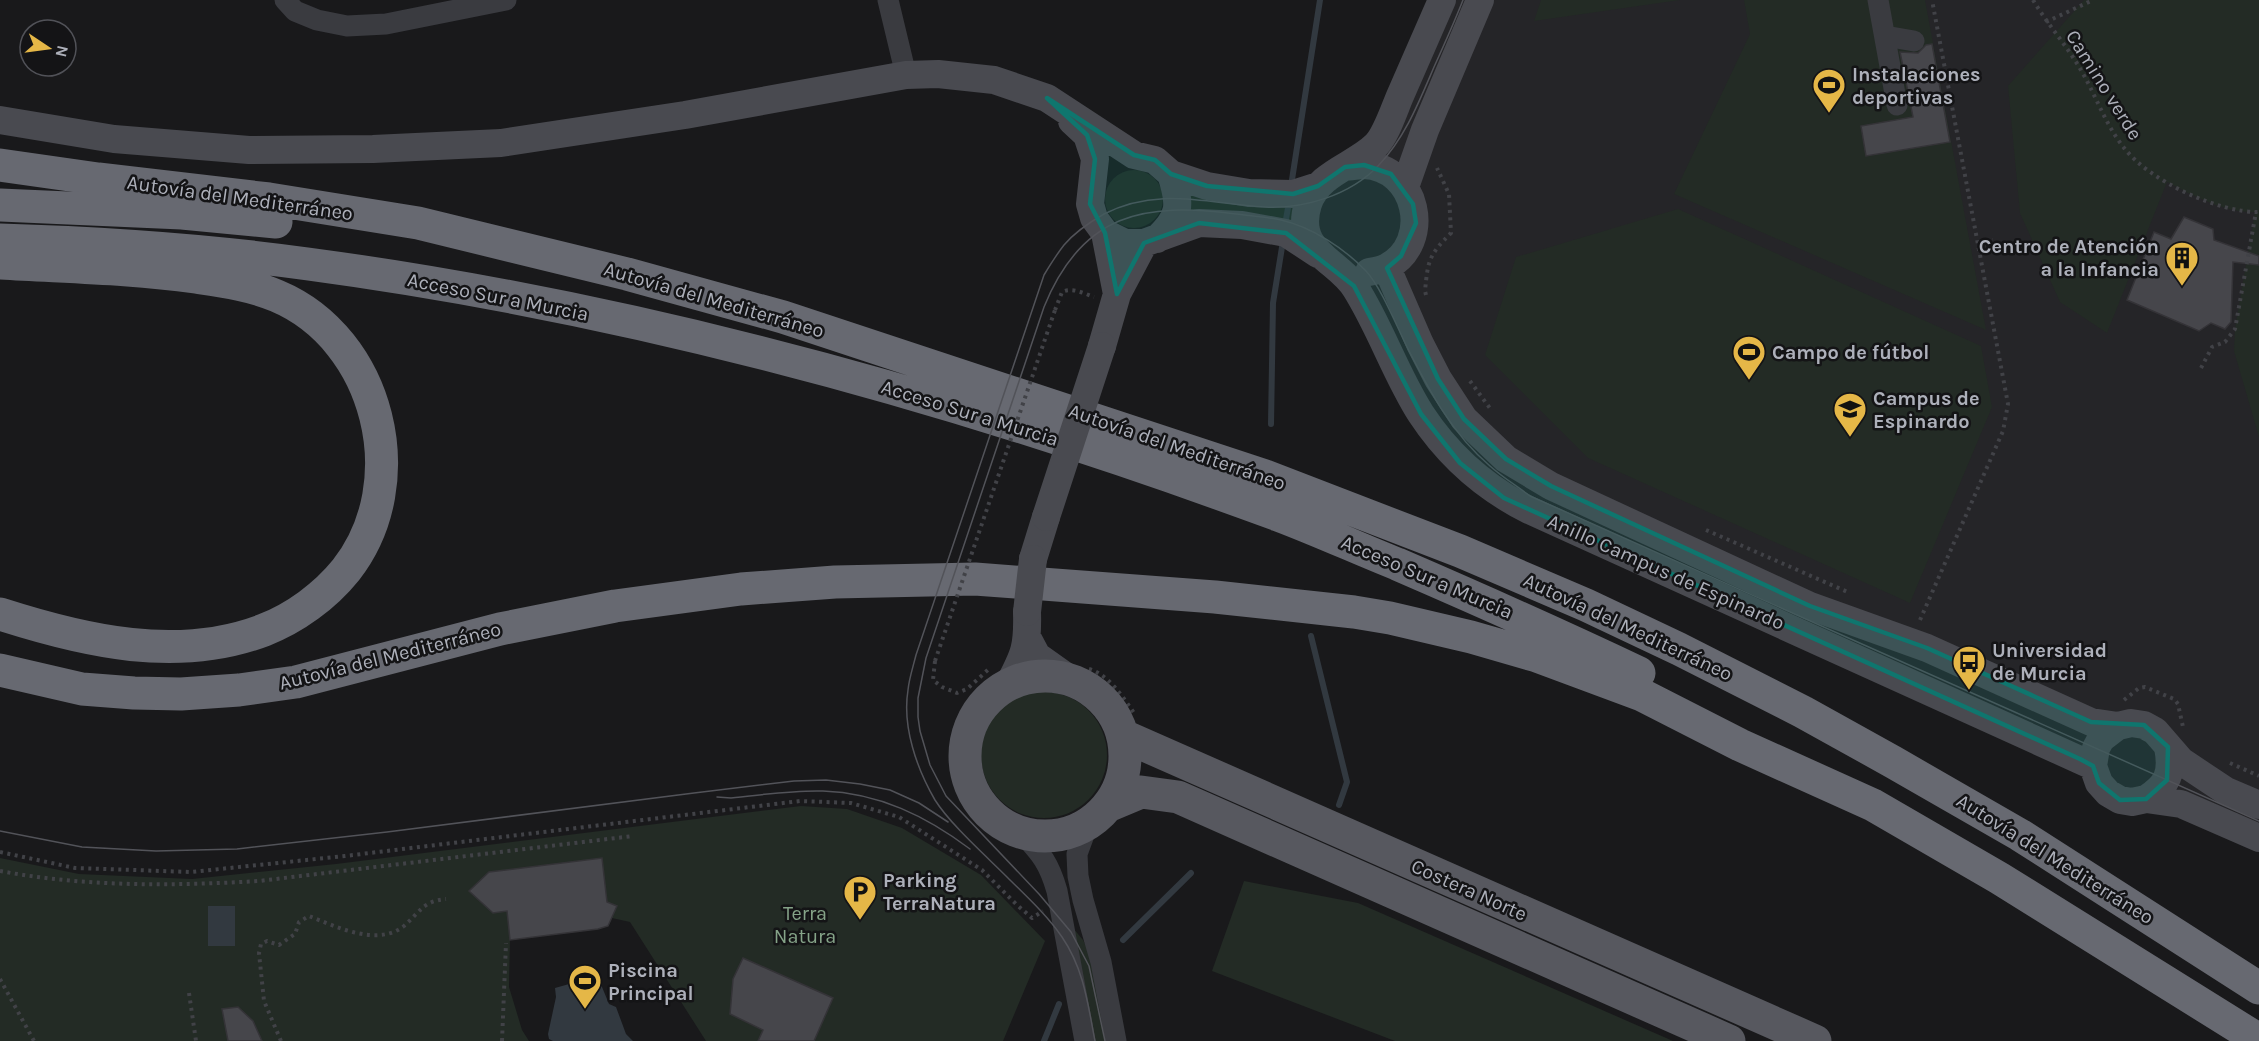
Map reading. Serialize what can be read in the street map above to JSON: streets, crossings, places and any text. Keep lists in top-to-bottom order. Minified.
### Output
{"streets":{"highway":["Autovía del Mediterráneo","Acceso Sur a Murcia"],"main road":["Anillo Campus de Espinardo","Costera Norte"],"path":["Camino verde"]},"crossings":[["Autovía del Mediterráneo","Acceso Sur a Murcia"]],"parks":["Terra Natura"],"places":{"sports":["Instalaciones deportivas","Campo de fútbol","Piscina Principal"],"building":["Centro de Atención a la Infancia"],"school or university":["Campus de Espinardo"],"bus stop":["Universidad de Murcia"],"parking":["Parking TerraNatura"]},"north":"right"}
